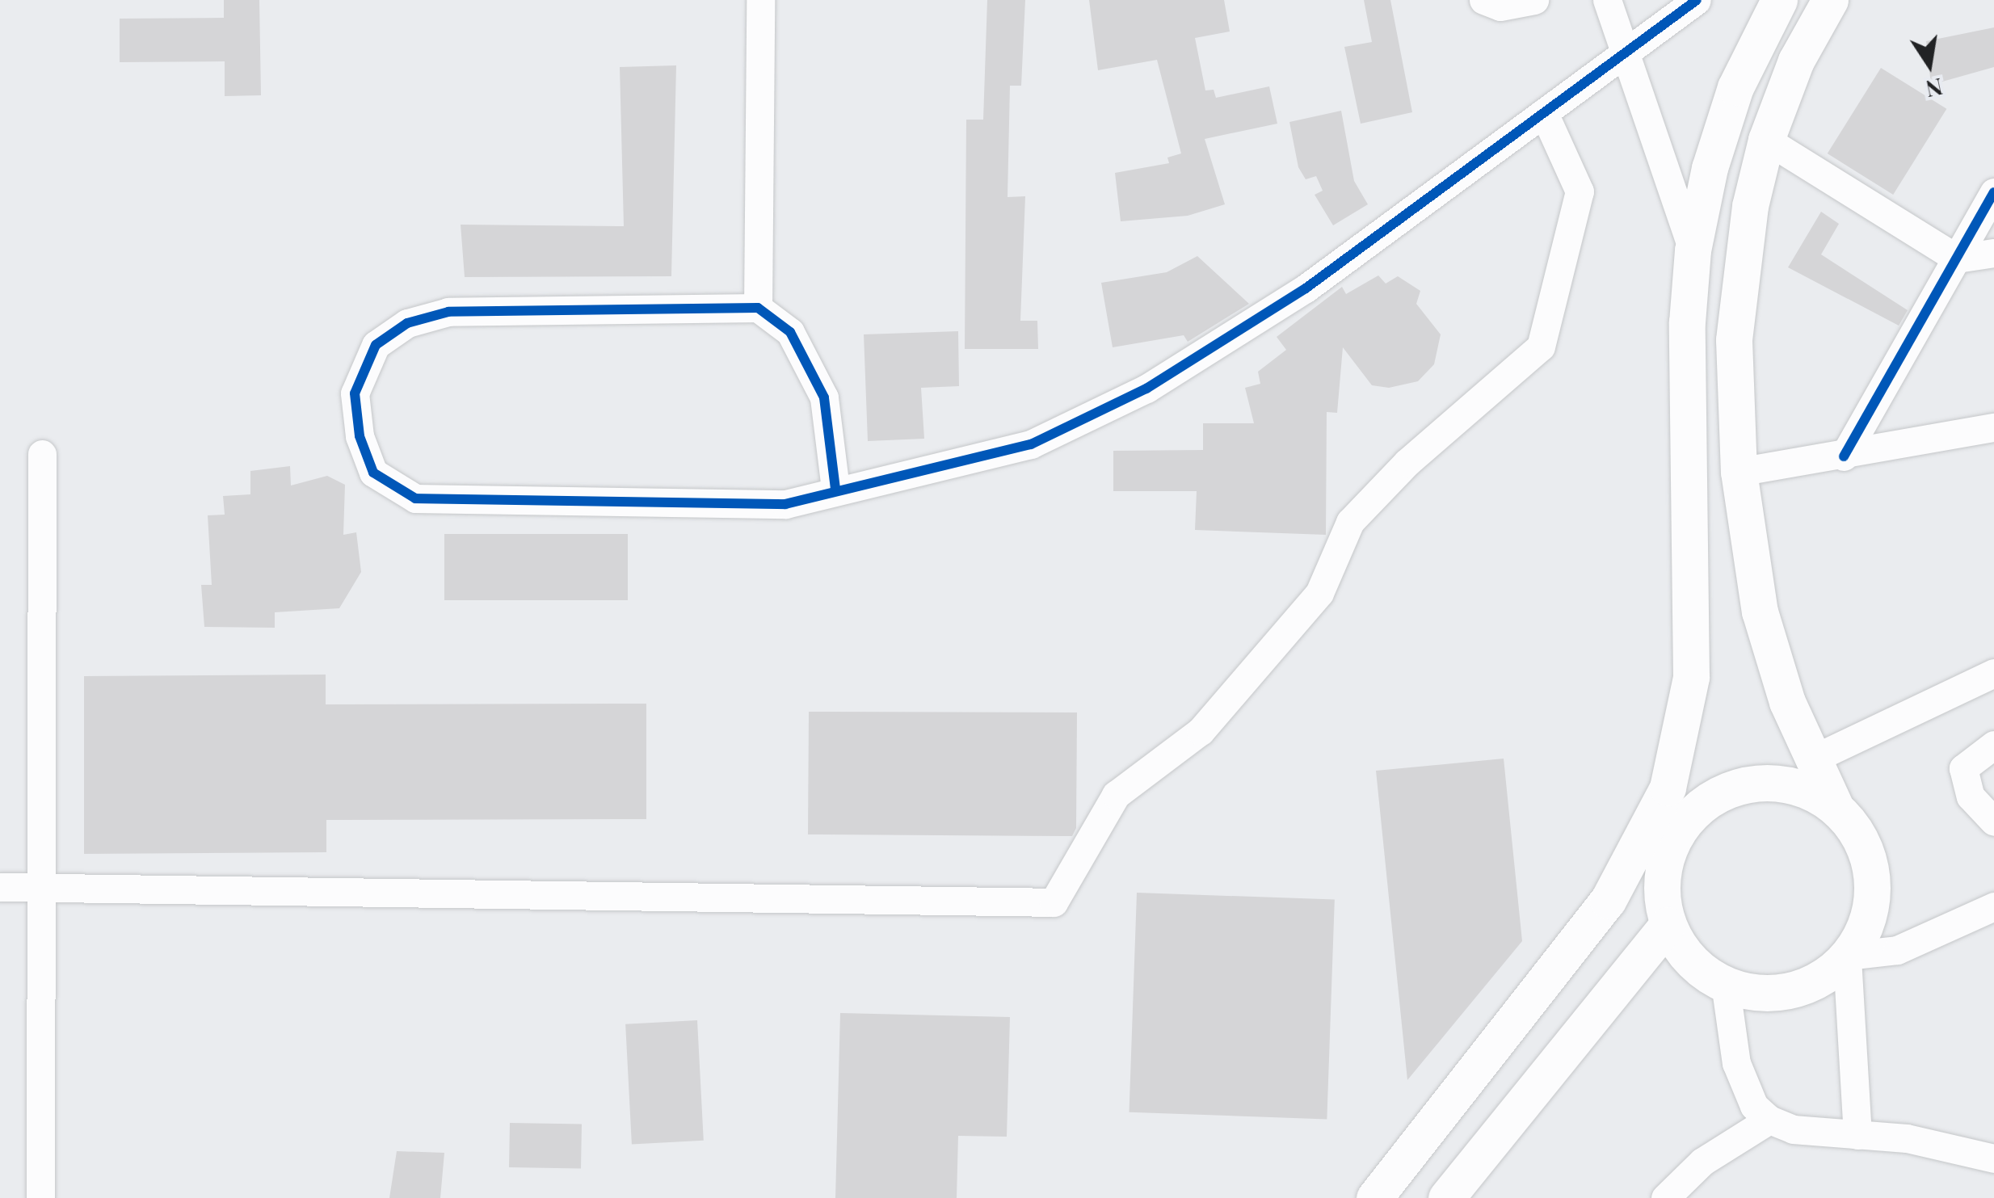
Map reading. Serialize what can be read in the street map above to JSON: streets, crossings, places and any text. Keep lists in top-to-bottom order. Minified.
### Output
{"north":"bottom"}
